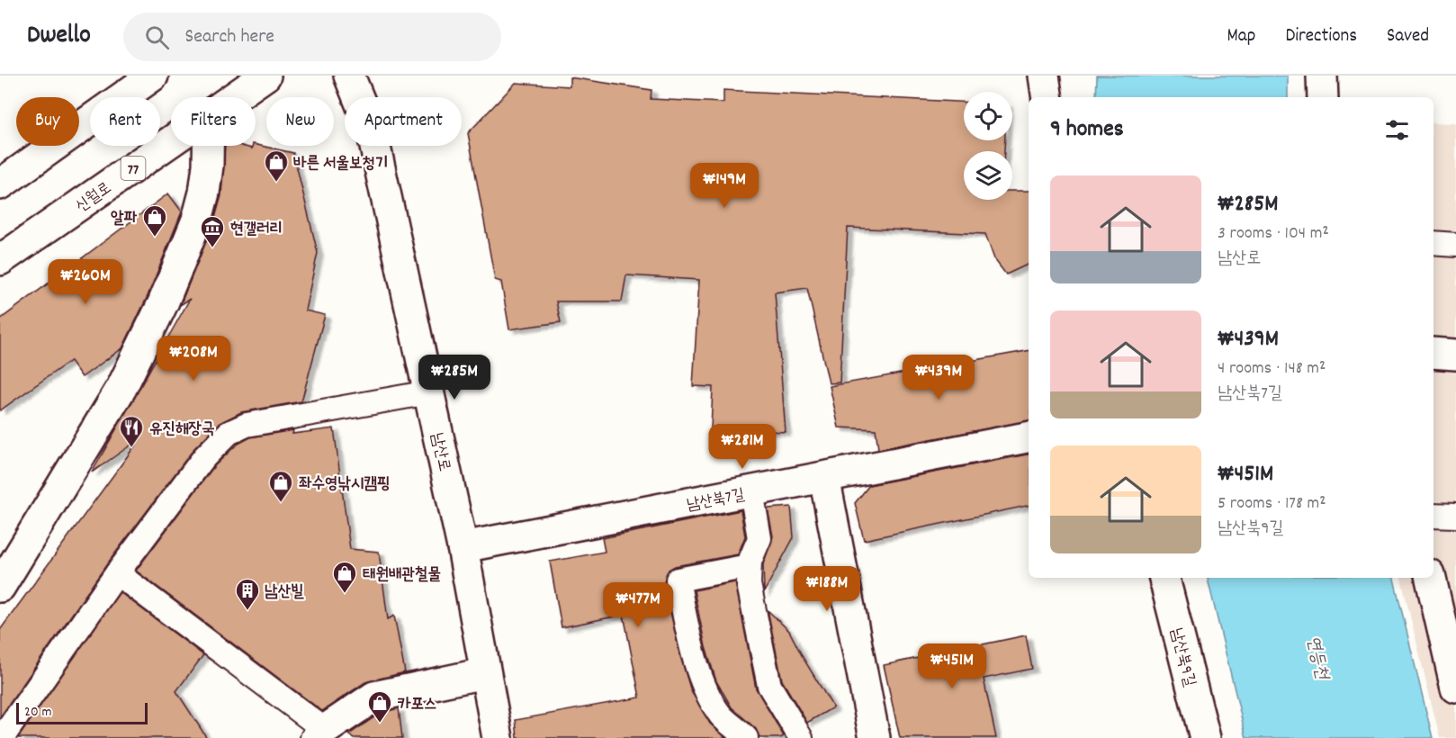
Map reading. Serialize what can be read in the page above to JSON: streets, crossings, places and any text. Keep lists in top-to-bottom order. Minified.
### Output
{"streets":{"street":["77","신월로","남산로","남산북7길","남산북9길"]},"crossings":[["남산로","남산북7길"]],"water":["연등천"],"places":{"shop":["바른 서울보청기","알파","좌수영낚시캠핑","태원배관철물","카포스"],"museum":["현갤러리"],"restaurant":["유진해장국"],"building":["남산빌"]},"scale_bar":"20 m","page":{"header":"Dwello","search":"Search here","nav":["Map","Directions","Saved"],"chip":["Buy","Rent","Filters","New","Apartment"],"heading":"9 homes","list":[{"name":"₩285M","note":"3 rooms · 104 m² · 남산로"},{"name":"₩439M","note":"4 rooms · 148 m² · 남산북7길"},{"name":"₩451M","note":"5 rooms · 178 m² · 남산북9길"}],"price":["₩149M","₩260M","₩208M","₩285M","₩439M","₩281M","₩188M","₩477M","₩451M"],"scale":"20 m"}}
